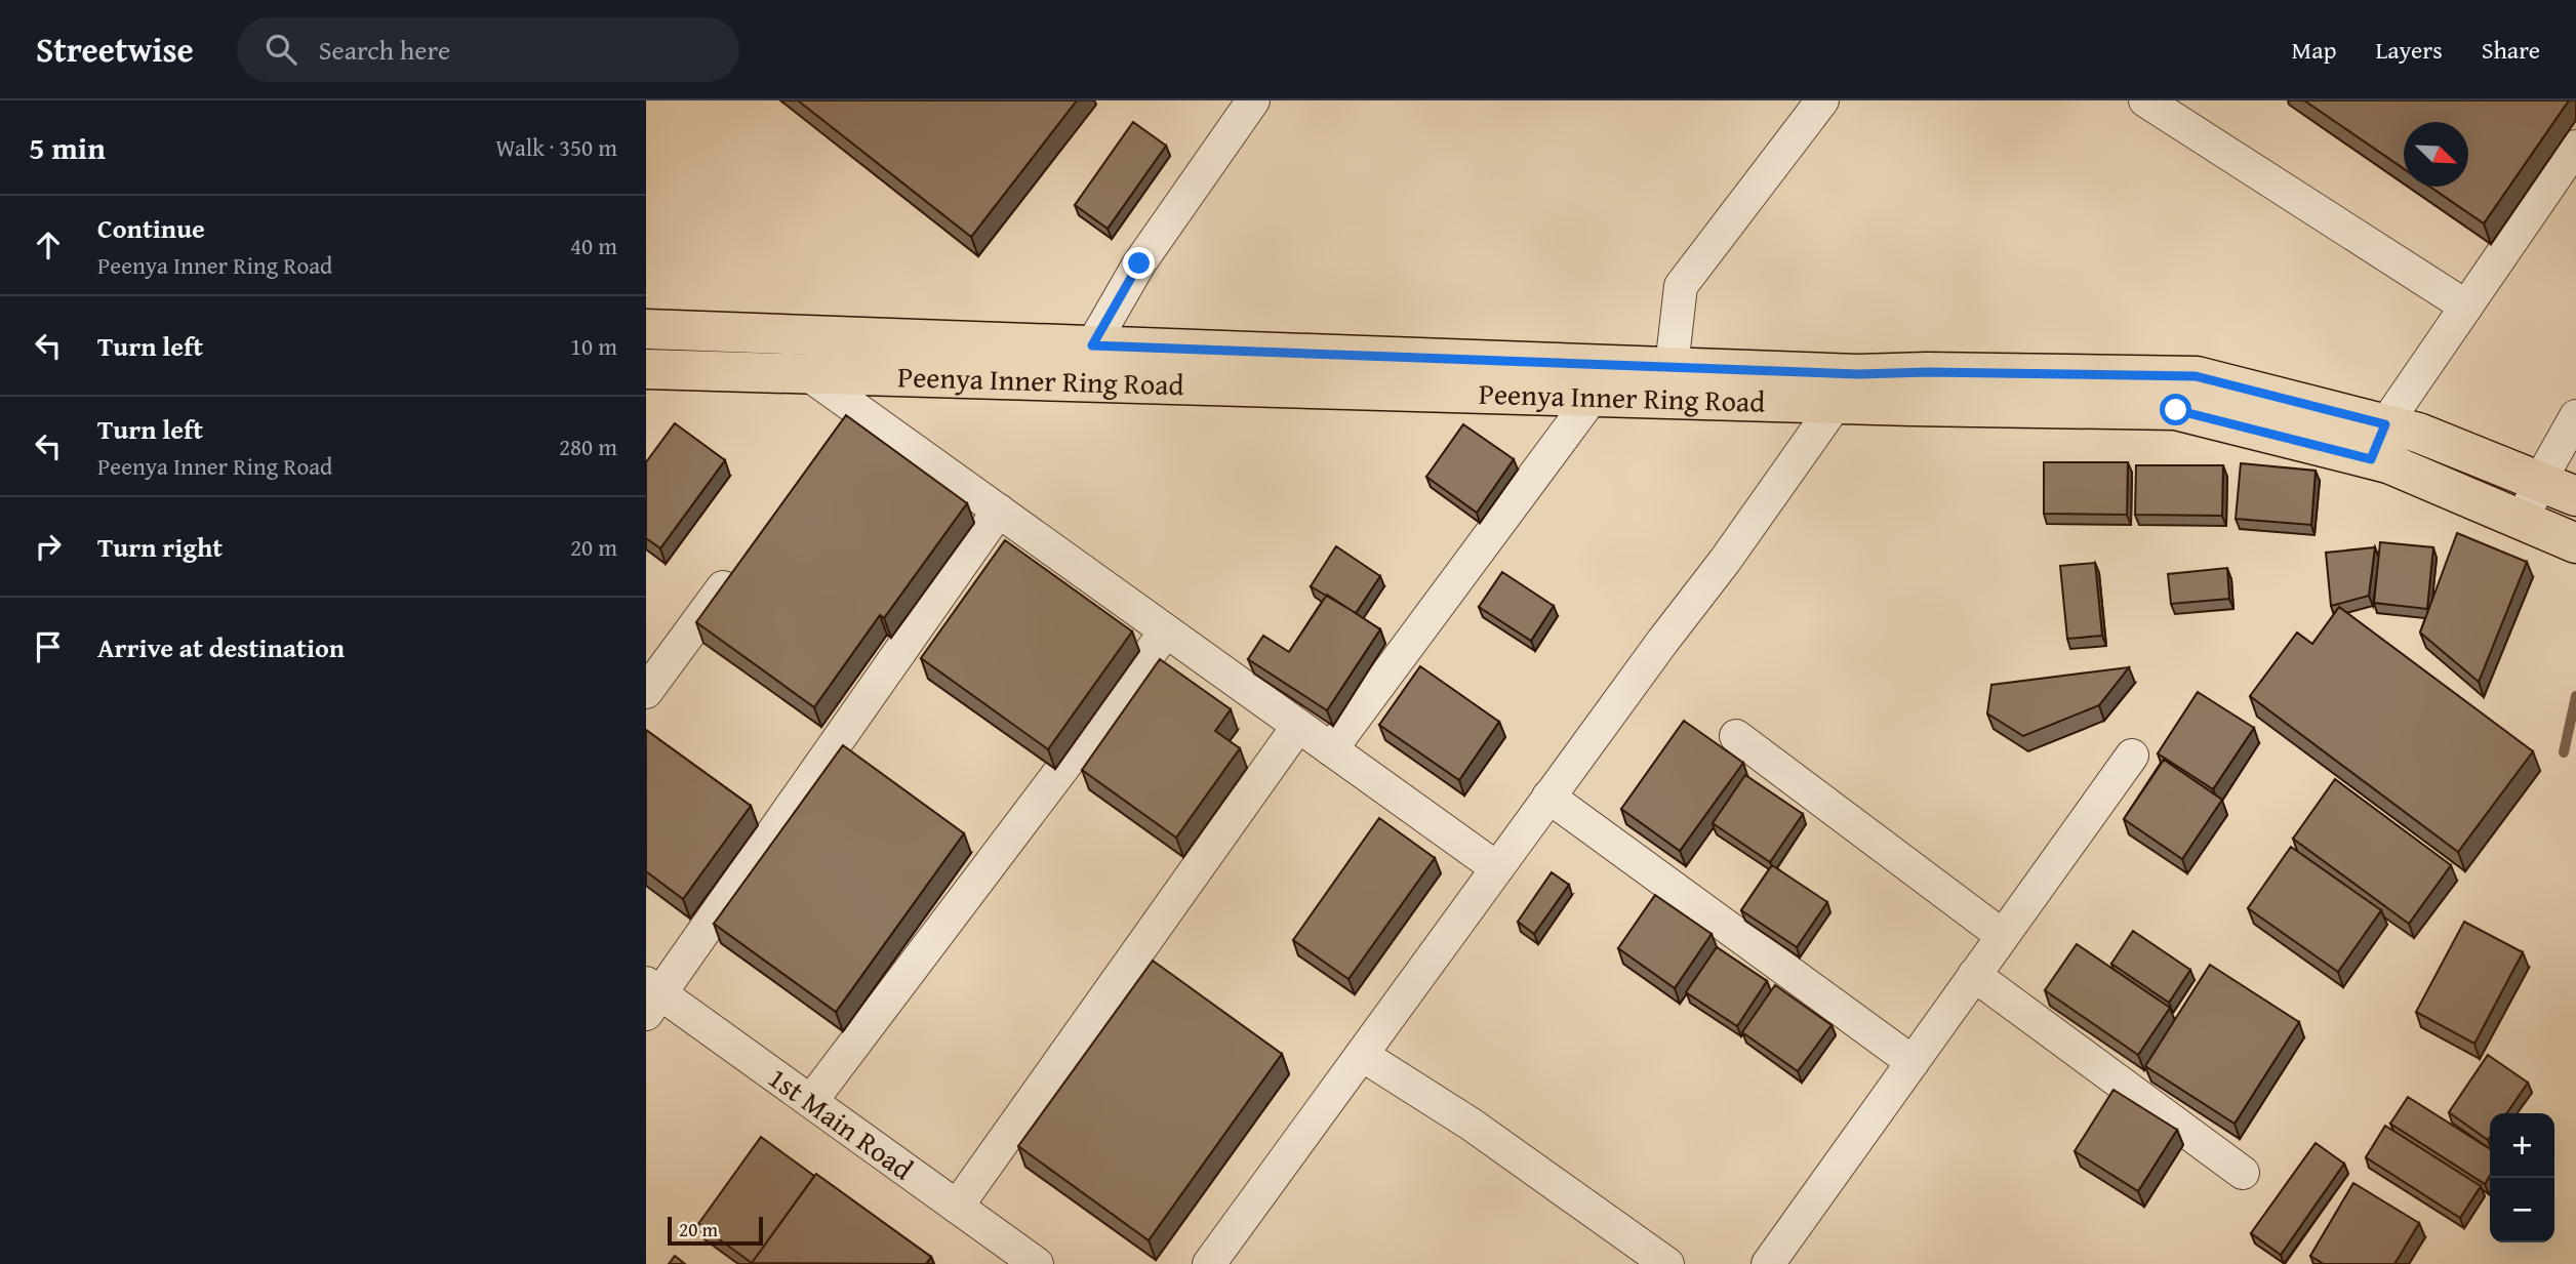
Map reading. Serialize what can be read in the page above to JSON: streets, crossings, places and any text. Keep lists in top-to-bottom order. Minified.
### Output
{"streets":{"main road":["Peenya Inner Ring Road"],"street":["1st Main Road"]},"scale_bar":"20 m","north":"bottom right","page":{"header":"Streetwise","search":"Search here","nav":["Map","Layers","Share"],"heading":["5 min","Walk · 350 m"],"list":[["Continue","Peenya Inner Ring Road","40 m"],["Turn left","10 m"],["Turn left","Peenya Inner Ring Road","280 m"],["Turn right","20 m"],"Arrive at destination"],"map_buttons":["+","−"],"scale":"20 m"}}
